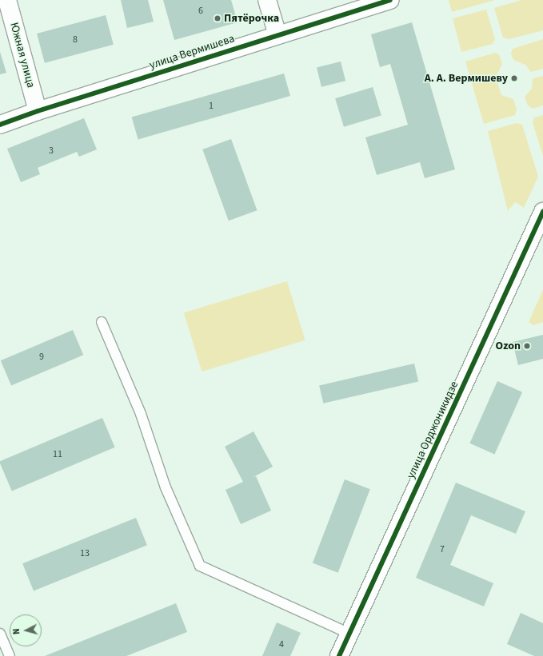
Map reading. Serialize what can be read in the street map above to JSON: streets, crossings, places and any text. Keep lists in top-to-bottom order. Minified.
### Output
{"streets":{"street":["улица Вермишева","Южная улица","улица Орджоникидзе"]},"crossings":[["улица Вермишева","Южная улица"]],"places":["Пятёрочка","А. А. Вермишеву","Ozon"],"house_numbers":["6","8","1","3","9","11","7","13","4"],"north":"left"}
